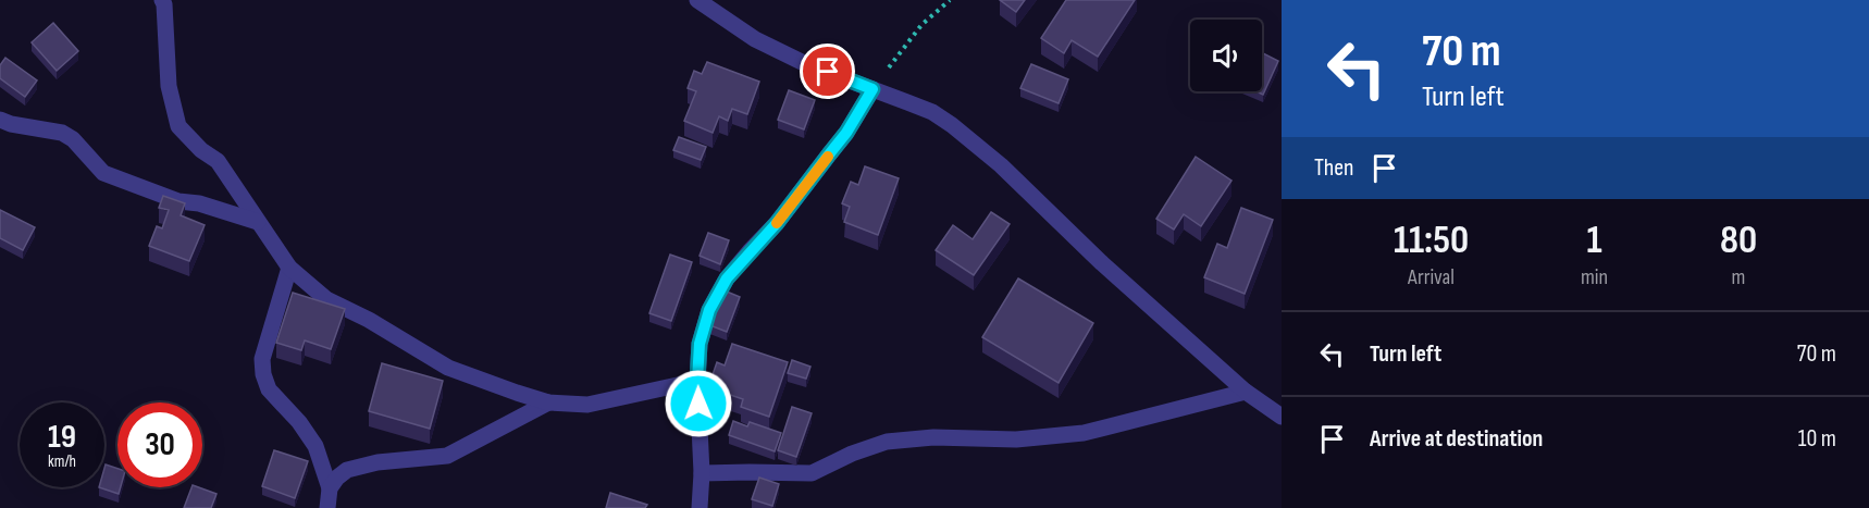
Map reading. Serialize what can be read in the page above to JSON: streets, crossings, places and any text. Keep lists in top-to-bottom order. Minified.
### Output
{"page":{"turn":["70 m","Turn left"],"then":"Then","eta":["11:50","Arrival","1","min","80","m"],"list":[{"name":"Turn left","value":"70 m"},{"name":"Arrive at destination","value":"10 m"}],"speed":"19 km/h","limit":"30"}}
